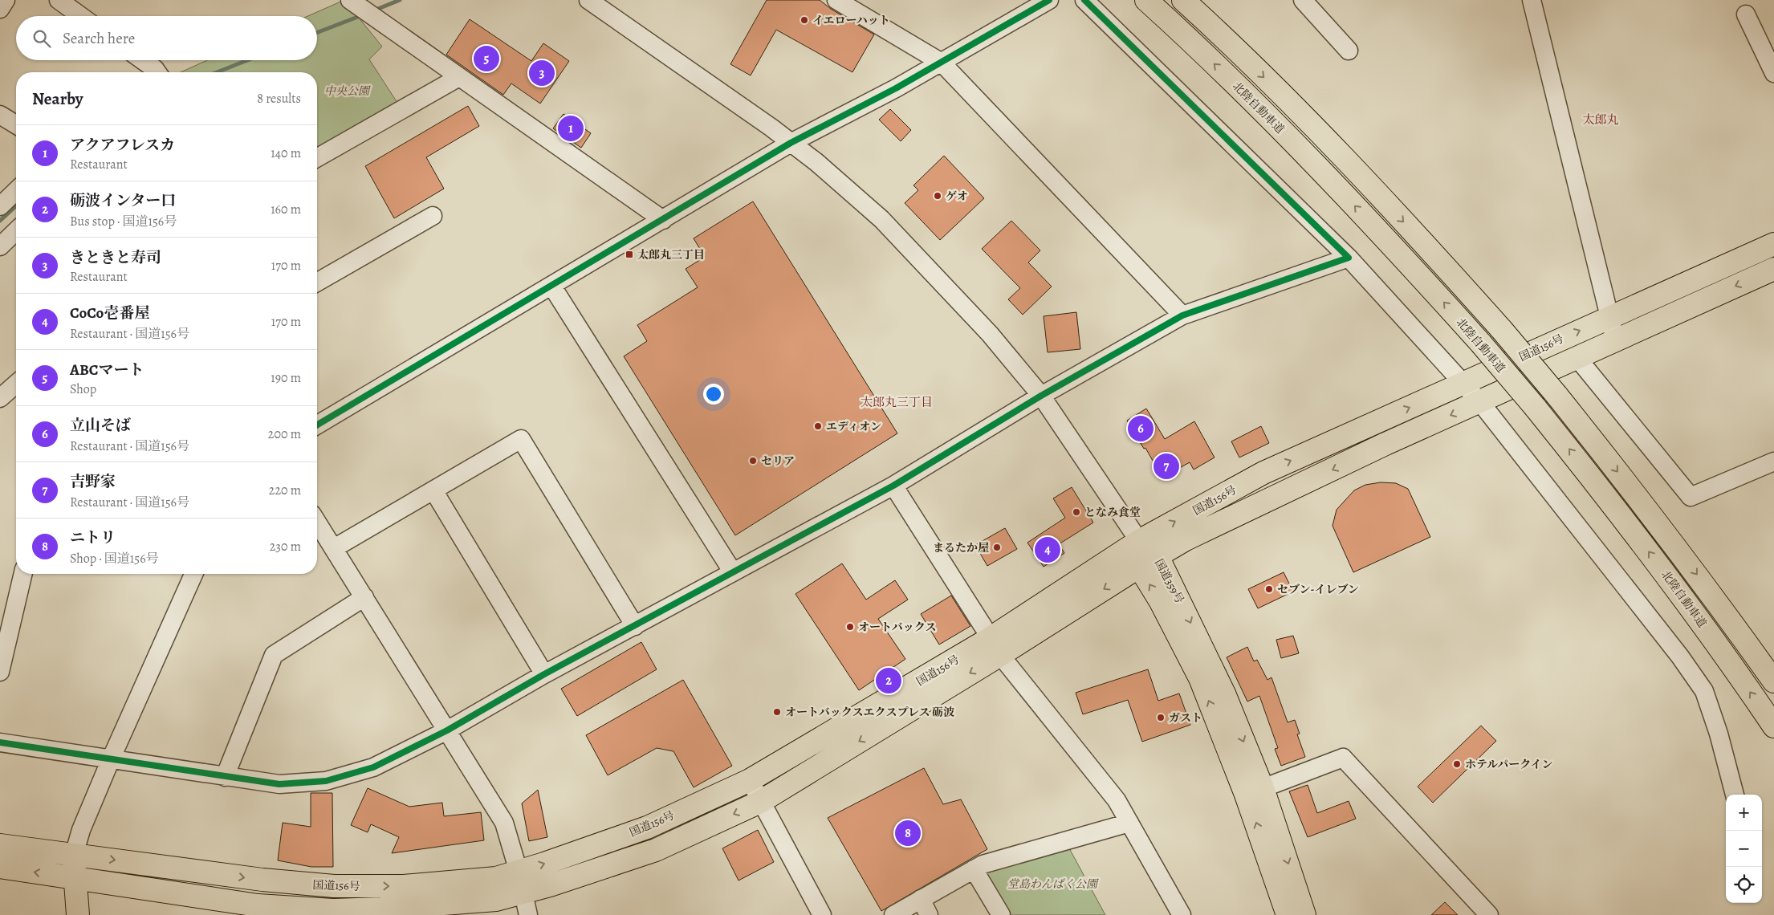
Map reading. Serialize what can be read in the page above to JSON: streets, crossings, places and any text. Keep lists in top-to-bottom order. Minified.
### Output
{"streets":{"main road":["北陸自動車道","国道156号","国道359号"]},"crossings":[["国道156号","国道359号"]],"districts":["太郎丸","太郎丸三丁目"],"parks":["中央公園","堂島わんぱく公園"],"places":{"other":["イエローハット","ゲオ","エディオン","セリア","となみ食堂","まるたか屋","セブン-イレブン","オートバックス","オートバックスエクスプレス 砺波","ガスト","ホテルパークイン"],"transit":["太郎丸三丁目"]},"page":{"search":"Search here","pins":["5","3","1","6","7","4","2","8"],"heading":["Nearby","8 results"],"list":[{"mark":"1","name":"アクアフレスカ","note":"Restaurant","value":"140 m"},{"mark":"2","name":"砺波インター口","note":"Bus stop · 国道156号","value":"160 m"},{"mark":"3","name":"きときと寿司","note":"Restaurant","value":"170 m"},{"mark":"4","name":"CoCo壱番屋","note":"Restaurant · 国道156号","value":"170 m"},{"mark":"5","name":"ABCマート","note":"Shop","value":"190 m"},{"mark":"6","name":"立山そば","note":"Restaurant · 国道156号","value":"200 m"},{"mark":"7","name":"吉野家","note":"Restaurant · 国道156号","value":"220 m"},{"mark":"8","name":"ニトリ","note":"Shop · 国道156号","value":"230 m"}],"map_buttons":["+","−"]}}
